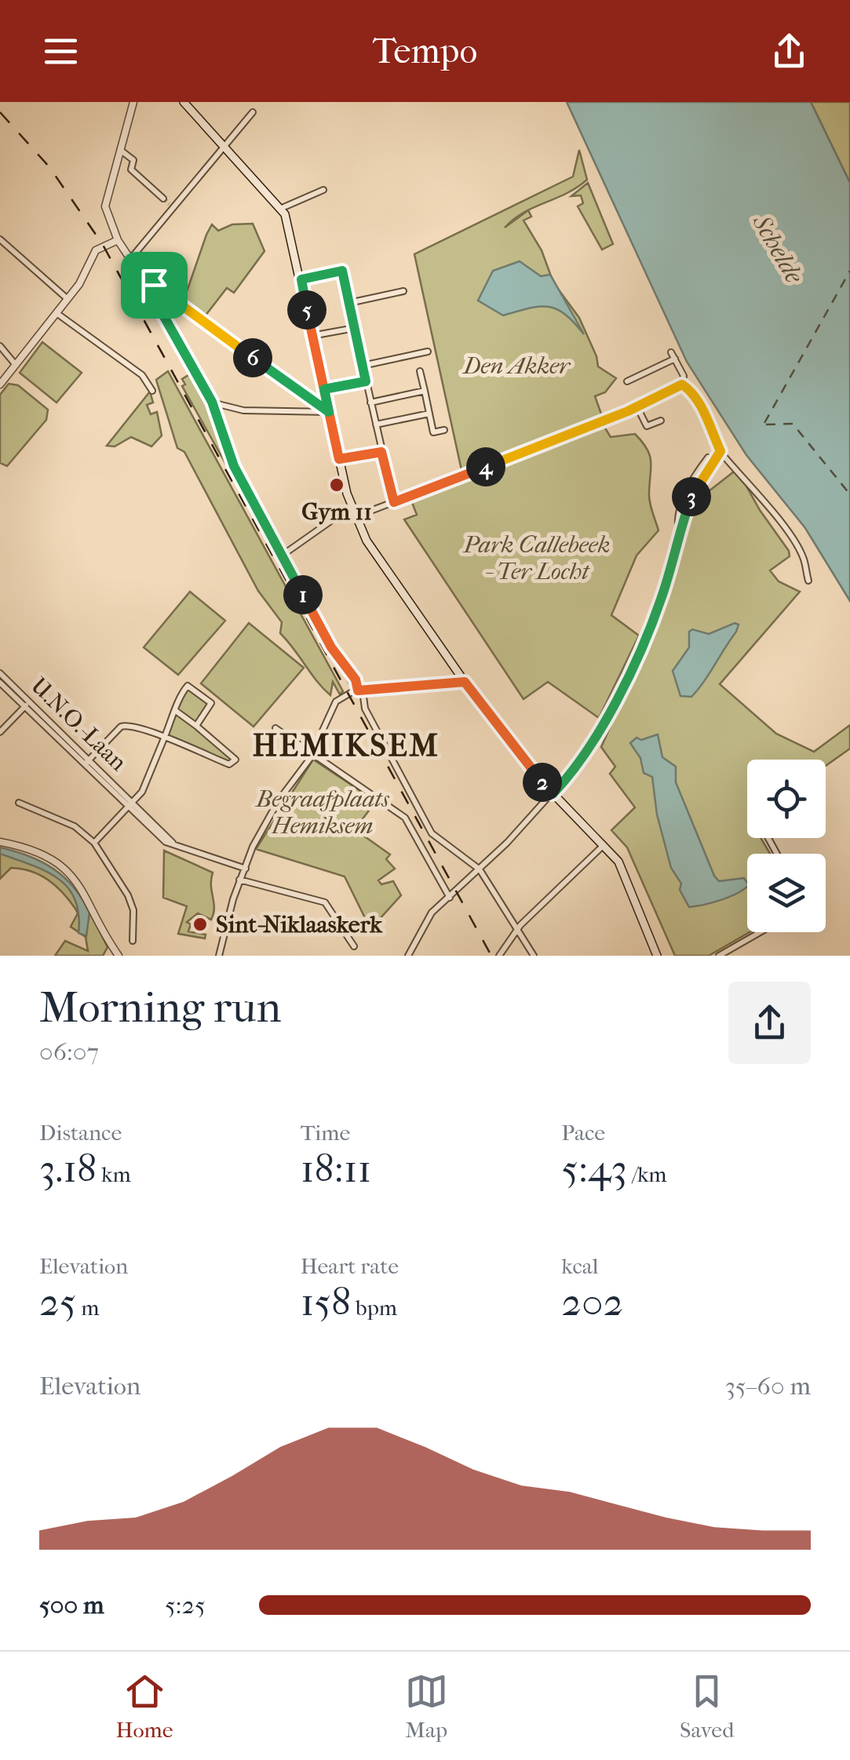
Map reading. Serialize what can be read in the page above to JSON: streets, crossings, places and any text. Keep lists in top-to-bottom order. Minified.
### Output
{"streets":{"street":["U.N.O.-Laan"]},"districts":["HEMIKSEM"],"water":["Schelde"],"parks":["Den Akker","Park Callebeek - Ter Locht","Begraafplaats Hemiksem"],"places":["Gym 11","Sint-Niklaaskerk"],"page":{"header":"Tempo","pins":["5","6","4","3","1","2"],"heading":["Morning run","06:07"],"stats":[["Distance","3.18 km"],["Time","18:11"],["Pace","5:43 /km"],["Elevation","25 m"],["Heart rate","158 bpm"],["kcal","202"]],"chart":["Elevation","35–60 m"],"list":[{"name":"500 m","note":"5:25"}],"tabs":["Home","Map","Saved"]}}
